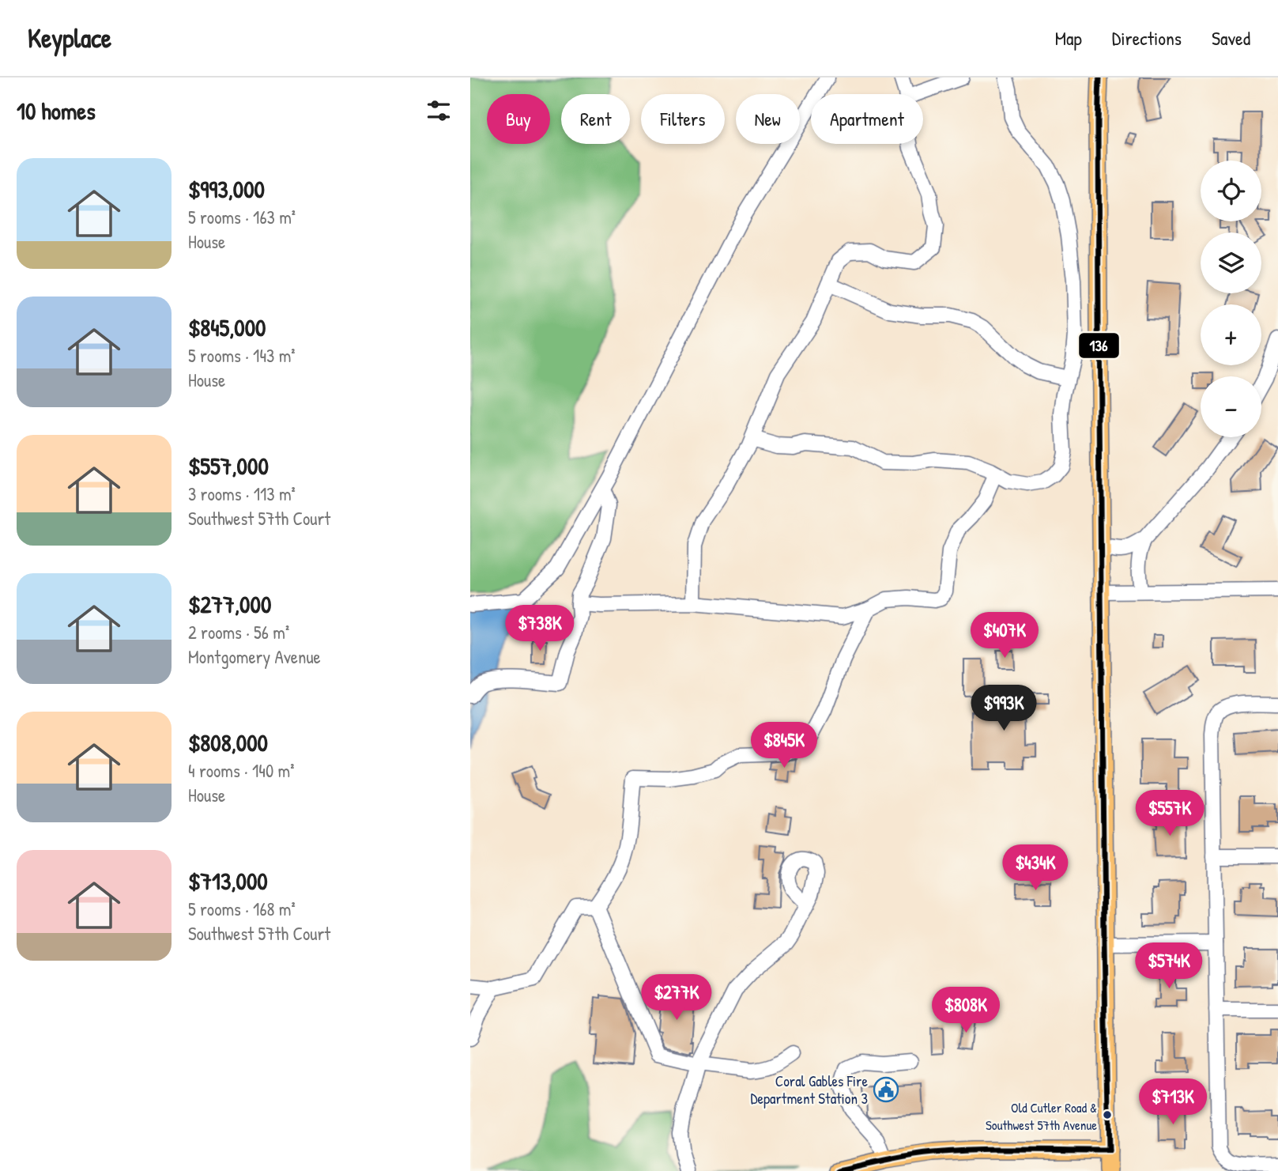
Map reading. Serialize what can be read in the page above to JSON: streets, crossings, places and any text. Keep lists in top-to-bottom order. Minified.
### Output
{"places":{"public building":["Coral Gables Fire Department Station 3"],"other":["Old Cutler Road & Southwest 57th Avenue"]},"lines":["transit line 136"],"page":{"header":"Keyplace","nav":["Map","Directions","Saved"],"heading":"10 homes","chip":["Buy","Rent","Filters","New","Apartment"],"list":[{"name":"$993,000","note":"5 rooms · 163 m² · House"},{"name":"$845,000","note":"5 rooms · 143 m² · House"},{"name":"$557,000","note":"3 rooms · 113 m² · Southwest 57th Court"},{"name":"$277,000","note":"2 rooms · 56 m² · Montgomery Avenue"},{"name":"$808,000","note":"4 rooms · 140 m² · House"},{"name":"$713,000","note":"5 rooms · 168 m² · Southwest 57th Court"}],"map_buttons":["+","−"],"price":["$738K","$407K","$993K","$845K","$557K","$434K","$574K","$277K","$808K","$713K"]}}
